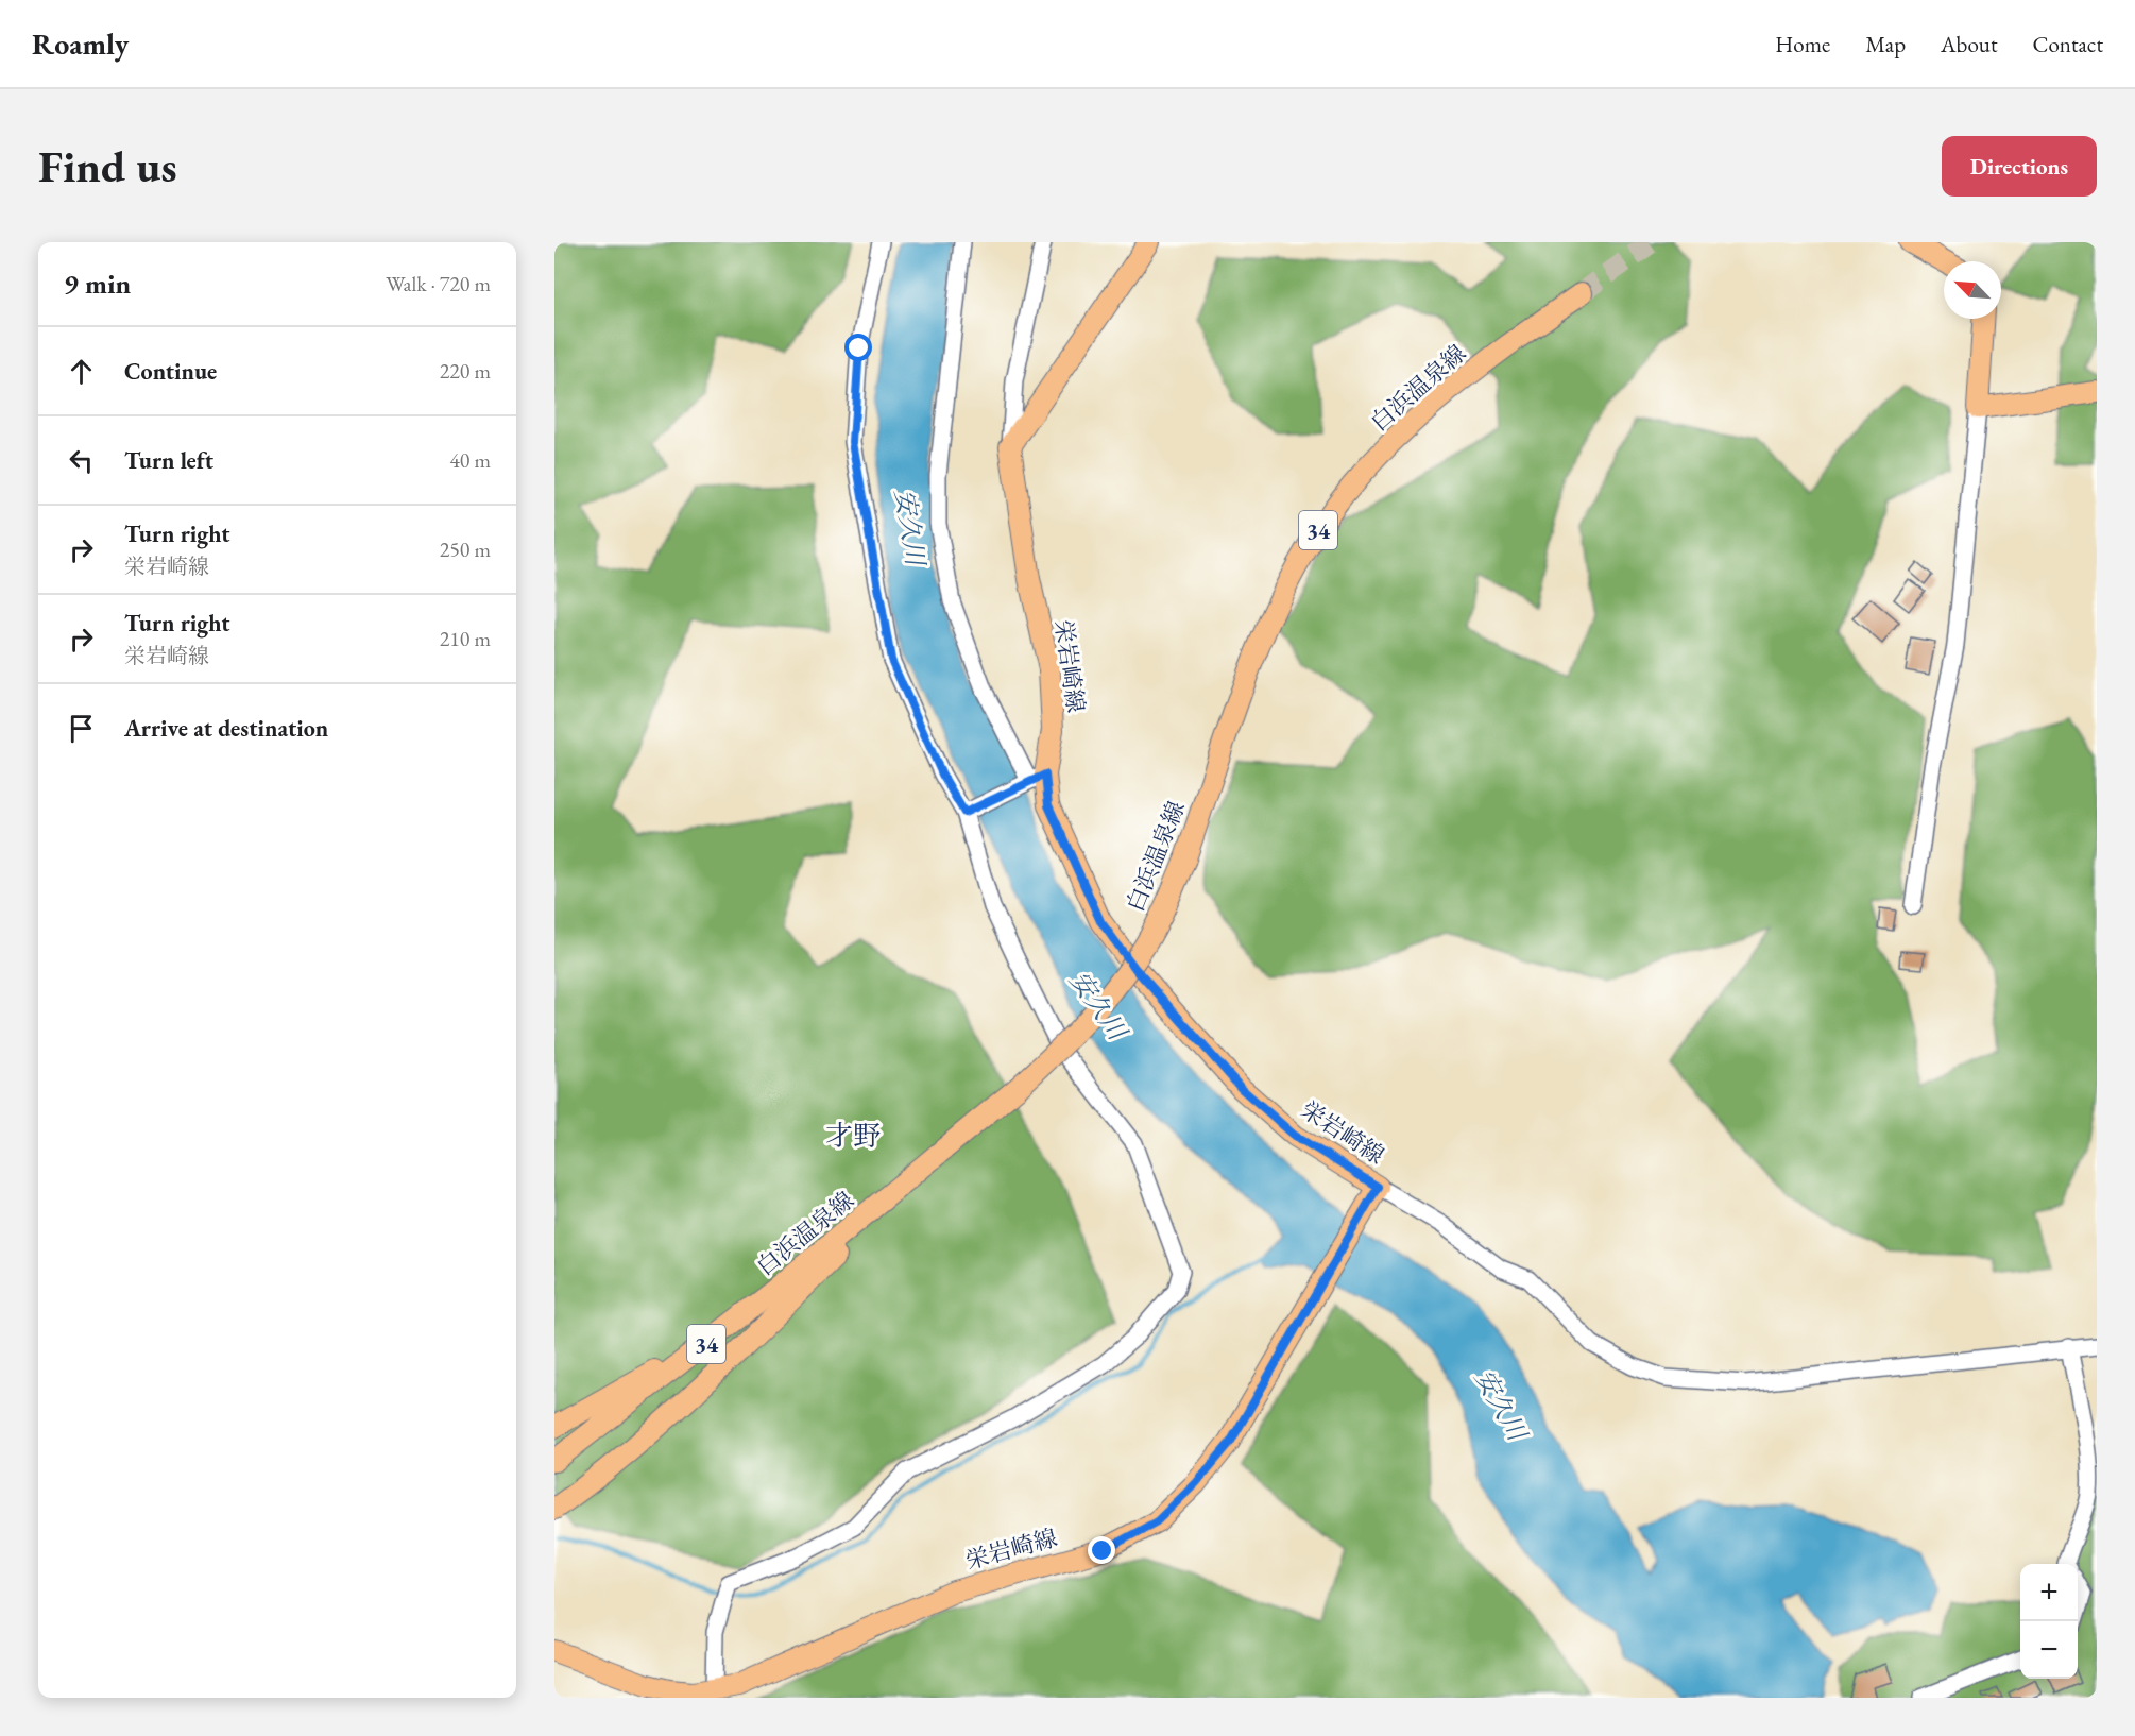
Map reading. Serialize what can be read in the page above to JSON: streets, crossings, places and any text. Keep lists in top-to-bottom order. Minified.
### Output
{"streets":{"main road":["白浜温泉線","34","栄岩崎線"]},"districts":["才野"],"water":["安久川"],"north":"top left","page":{"header":"Roamly","nav":["Home","Map","About","Contact"],"buttons":"Directions","title":"Find us","heading":["9 min","Walk · 720 m"],"list":[["Continue","220 m"],["Turn left","40 m"],["Turn right","栄岩崎線","250 m"],["Turn right","栄岩崎線","210 m"],"Arrive at destination"],"map_buttons":["+","−"]}}
